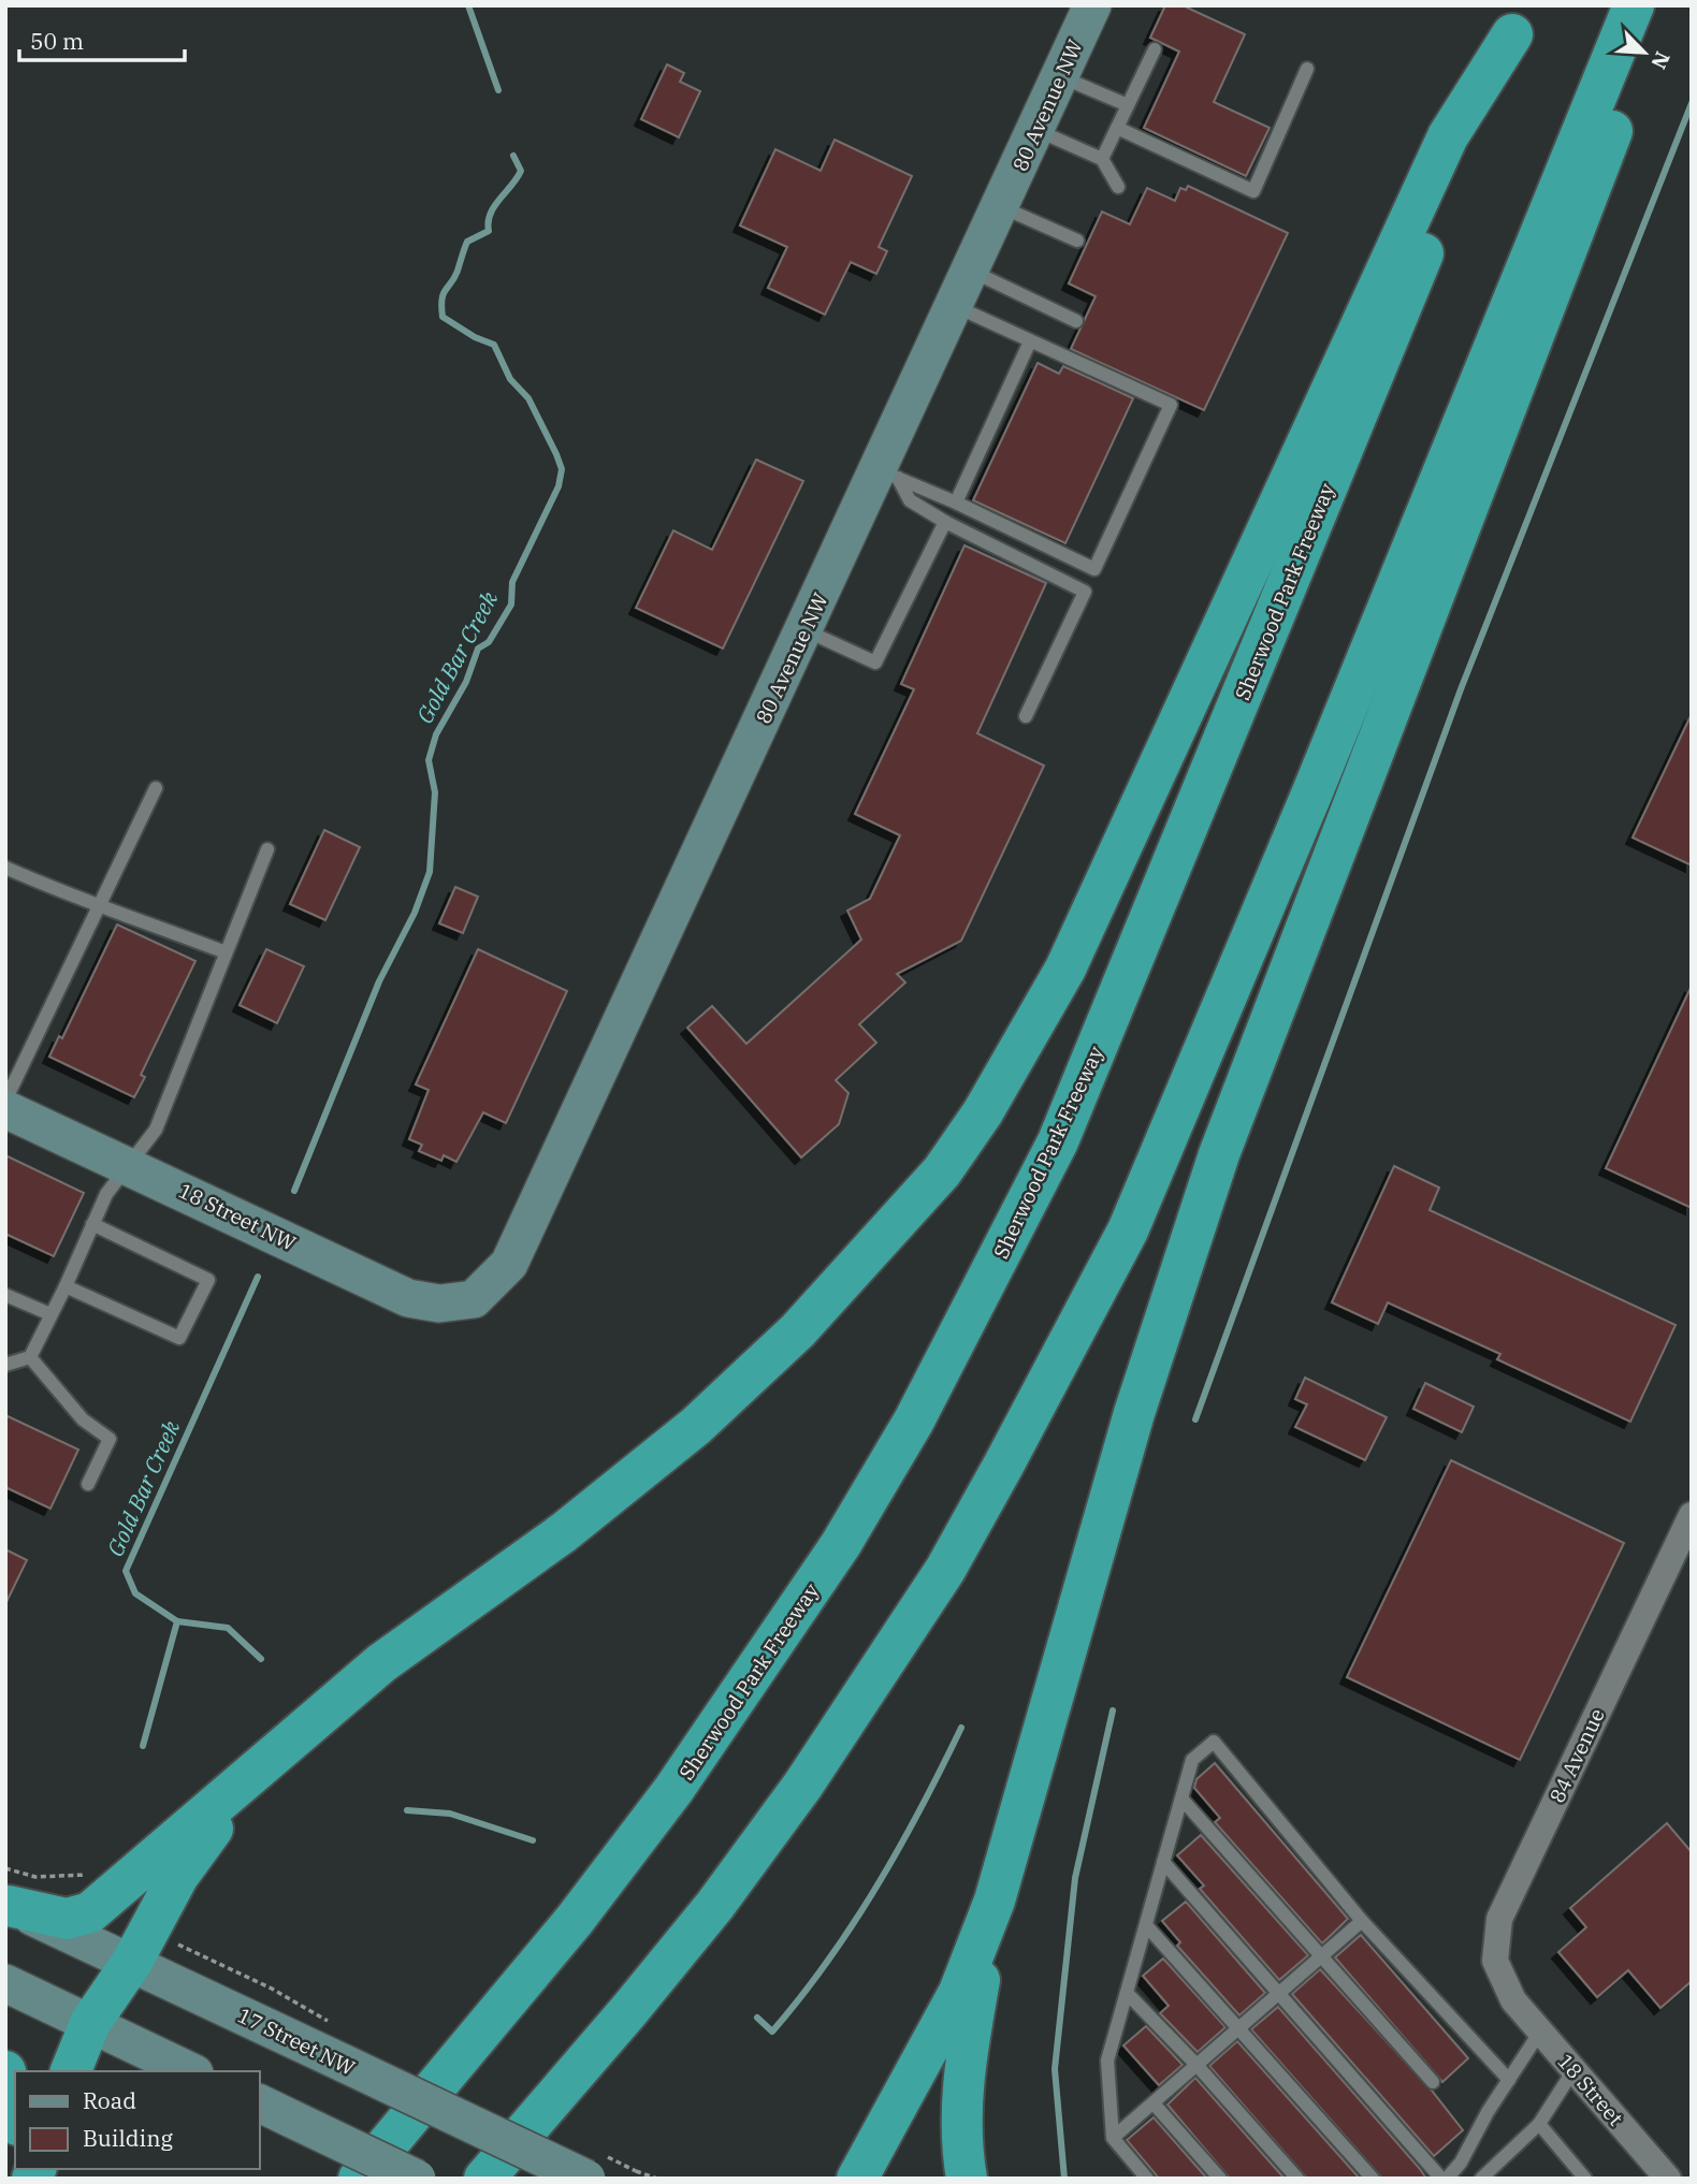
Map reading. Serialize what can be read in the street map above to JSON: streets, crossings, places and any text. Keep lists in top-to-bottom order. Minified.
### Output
{"streets":{"highway":["Sherwood Park Freeway"],"street":["80 Avenue NW","18 Street NW","84 Avenue","17 Street NW","18 Street"]},"crossings":[["80 Avenue NW","18 Street NW"],["84 Avenue","18 Street"]],"water":["Gold Bar Creek"],"legend":["Road","Building"],"scale_bar":"50 m","north":"bottom right"}
